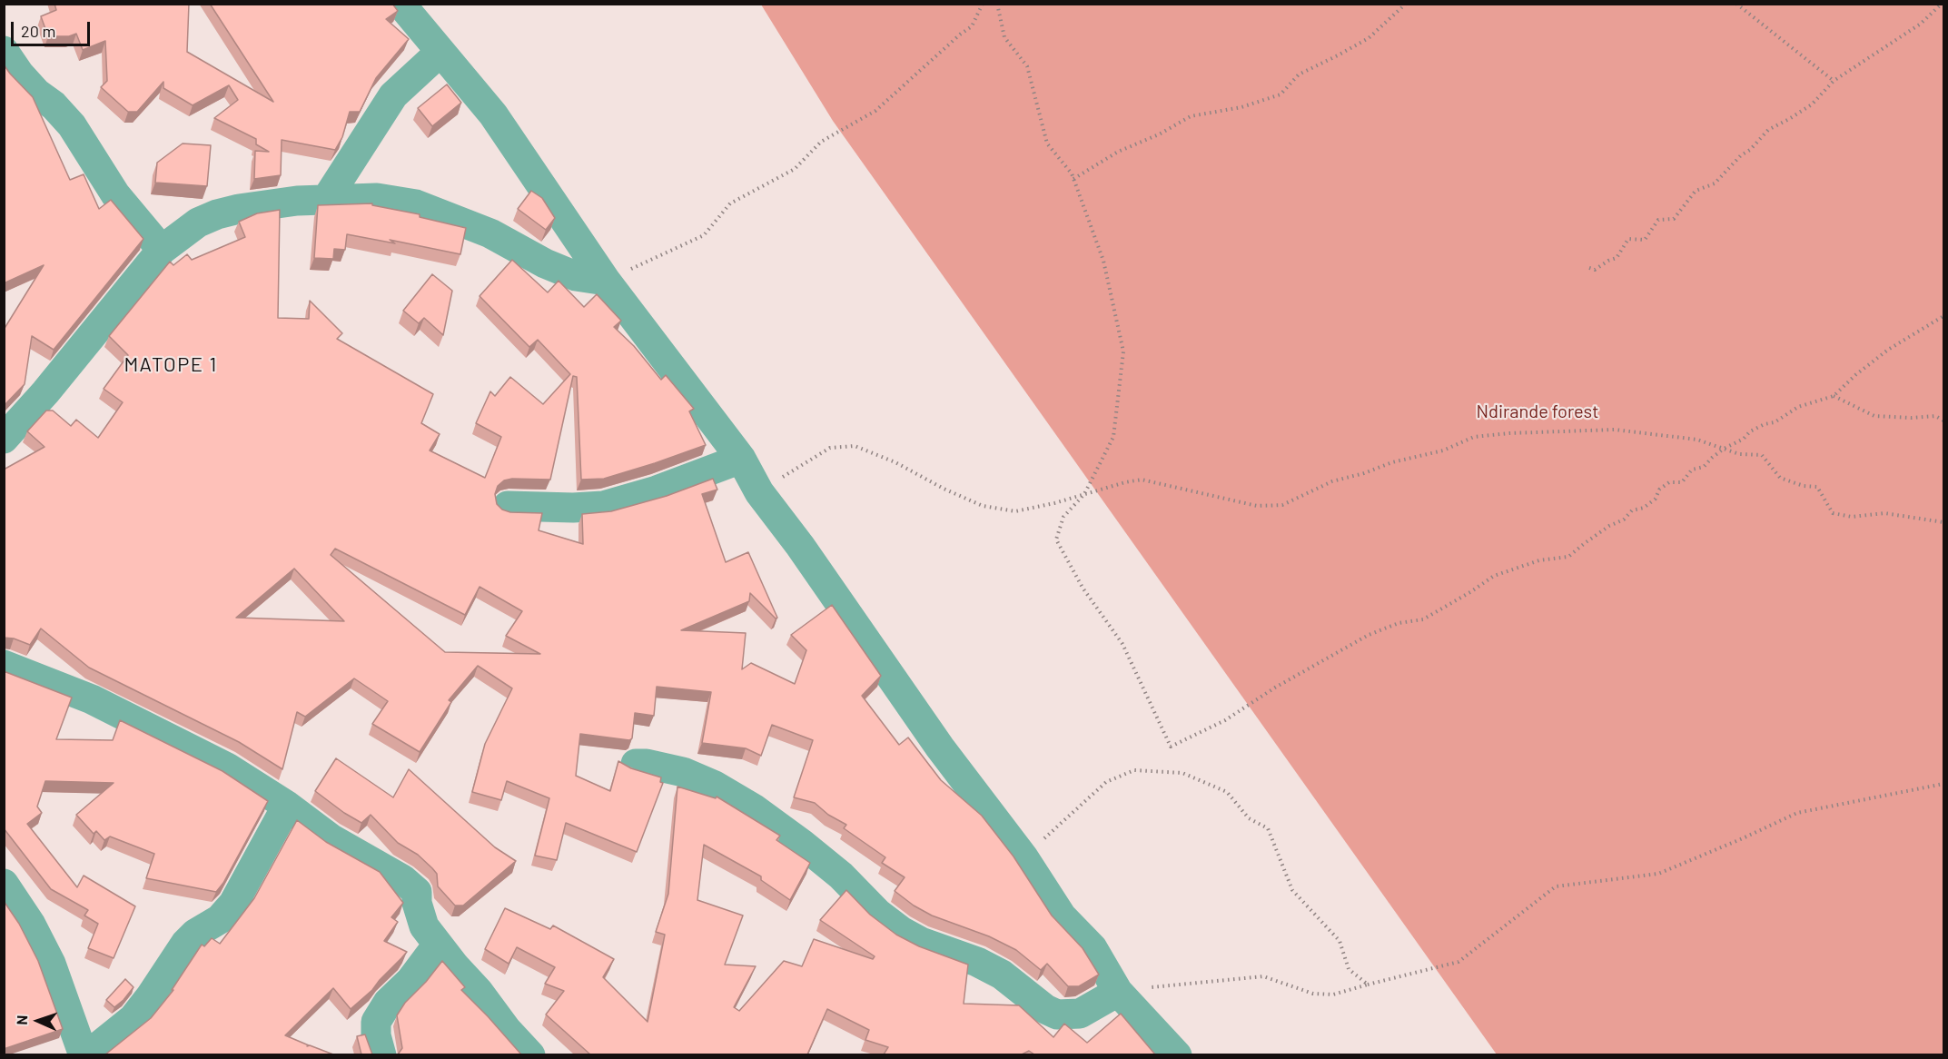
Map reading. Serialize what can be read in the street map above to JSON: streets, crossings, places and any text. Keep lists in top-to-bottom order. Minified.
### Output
{"districts":["MATOPE 1"],"parks":["Ndirande forest"],"scale_bar":"20 m","north":"left"}
